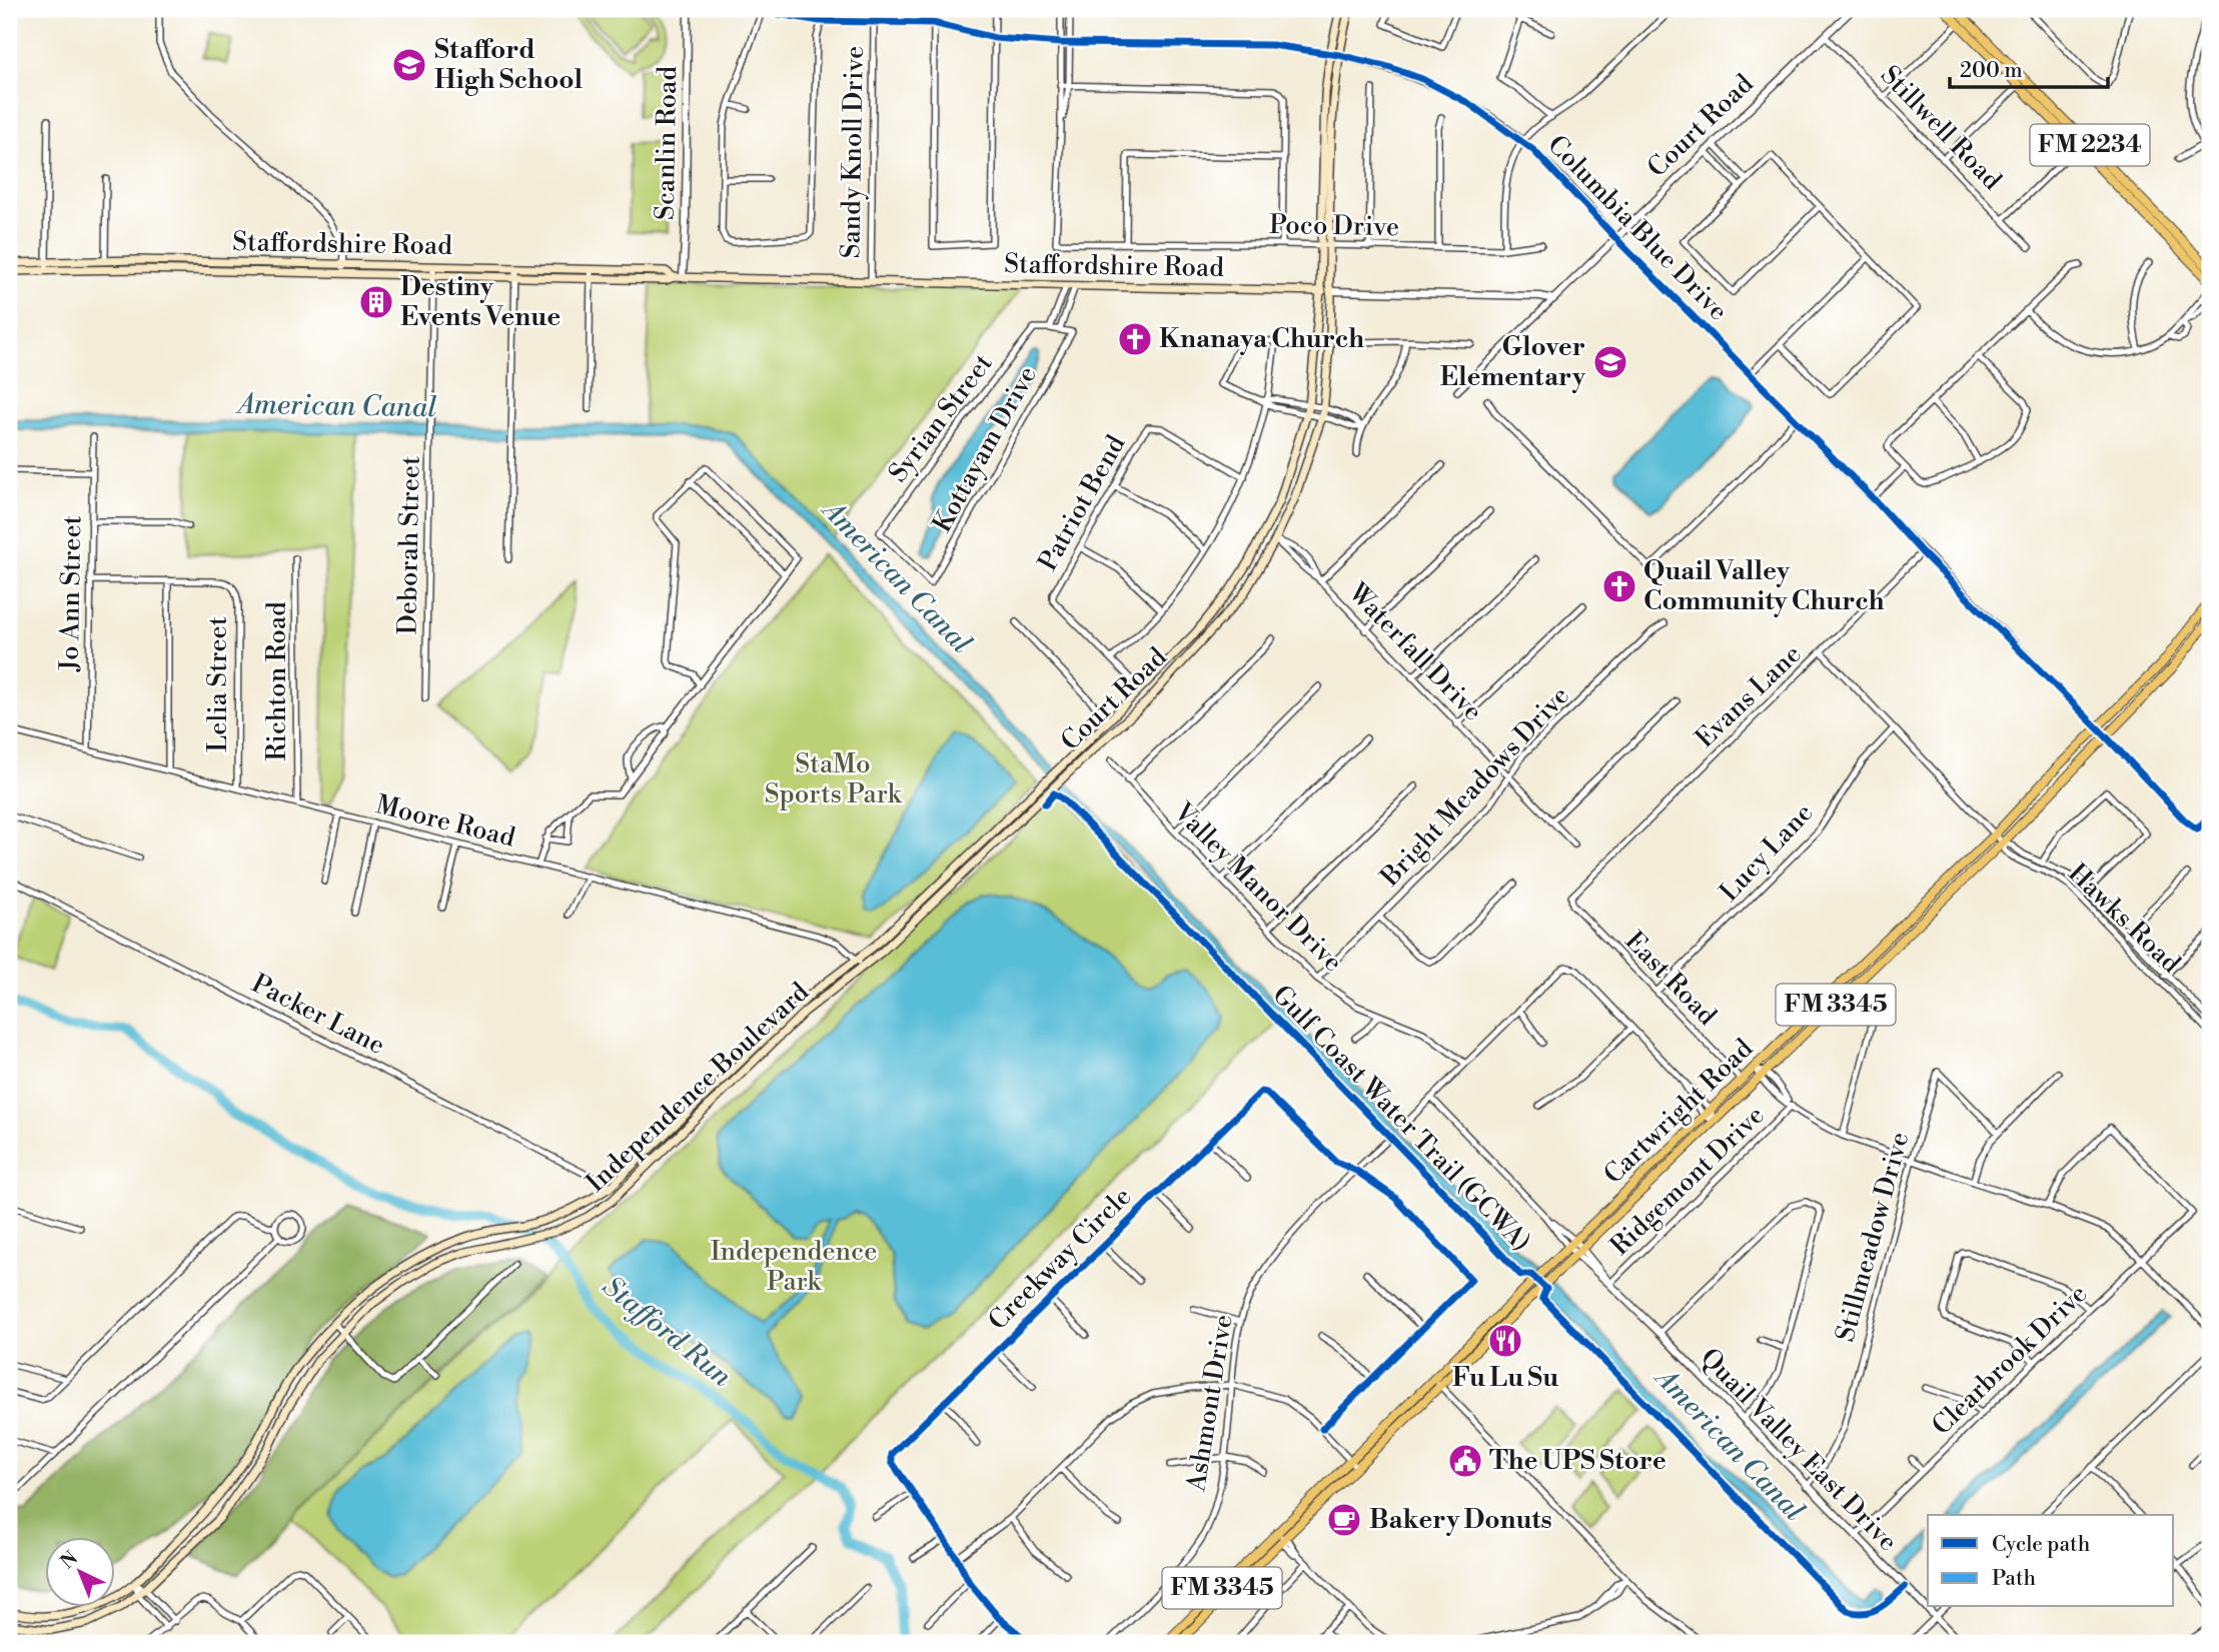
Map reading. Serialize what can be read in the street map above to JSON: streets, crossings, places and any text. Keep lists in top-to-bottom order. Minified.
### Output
{"streets":{"main road":["Court Road","FM 2234","Staffordshire Road","FM 3345","Independence Boulevard","Cartwright Road"],"street":["Stillwell Road","Scanlin Road","Sandy Knoll Drive","Poco Drive","Columbia Blue Drive","Syrian Street","Kottayam Drive","Patriot Bend","Deborah Street","Jo Ann Street","Waterfall Drive","Richton Road","Lelia Street","Evans Lane","Bright Meadows Drive","Moore Road","Lucy Lane","Valley Manor Drive","Hawks Road","East Road","Packer Lane","Ridgemont Drive","Stillmeadow Drive","Creekway Circle","Clearbrook Drive","Ashmont Drive","Quail Valley East Drive"],"cycle path":["Gulf Coast Water Trail (GCWA)"]},"crossings":[["Court Road","Stillwell Road"],["Court Road","Columbia Blue Drive"],["Court Road","Staffordshire Road"],["Court Road","Waterfall Drive"],["Court Road","Moore Road"],["Court Road","Independence Boulevard"],["Scanlin Road","Staffordshire Road"],["Sandy Knoll Drive","Columbia Blue Drive"],["Sandy Knoll Drive","Staffordshire Road"],["Columbia Blue Drive","Evans Lane"],["Columbia Blue Drive","Cartwright Road"],["Staffordshire Road","Deborah Street"],["Syrian Street","Kottayam Drive"],["Jo Ann Street","Lelia Street"],["Jo Ann Street","Moore Road"],["Waterfall Drive","Bright Meadows Drive"],["Richton Road","Moore Road"],["Lelia Street","Moore Road"],["Evans Lane","Hawks Road"],["Evans Lane","East Road"],["Bright Meadows Drive","Valley Manor Drive"],["Moore Road","Independence Boulevard"],["Lucy Lane","Hawks Road"],["Lucy Lane","East Road"],["Hawks Road","Cartwright Road"],["East Road","Cartwright Road"],["Packer Lane","Independence Boulevard"],["Cartwright Road","Quail Valley East Drive"],["Ridgemont Drive","Quail Valley East Drive"],["Stillmeadow Drive","Quail Valley East Drive"],["Creekway Circle","Ashmont Drive"],["Clearbrook Drive","Quail Valley East Drive"]],"water":["American Canal","Stafford Run"],"parks":["StaMo Sports Park","Independence Park"],"places":{"school or university":["Stafford High School","Glover Elementary"],"building":["Destiny Events Venue"],"church":["Knanaya Church","Quail Valley Community Church"],"restaurant":["Fu Lu Su"],"public building":["The UPS Store"],"cafe":["Bakery Donuts"]},"legend":["Cycle path","Path"],"scale_bar":"200 m","north":"top left"}
